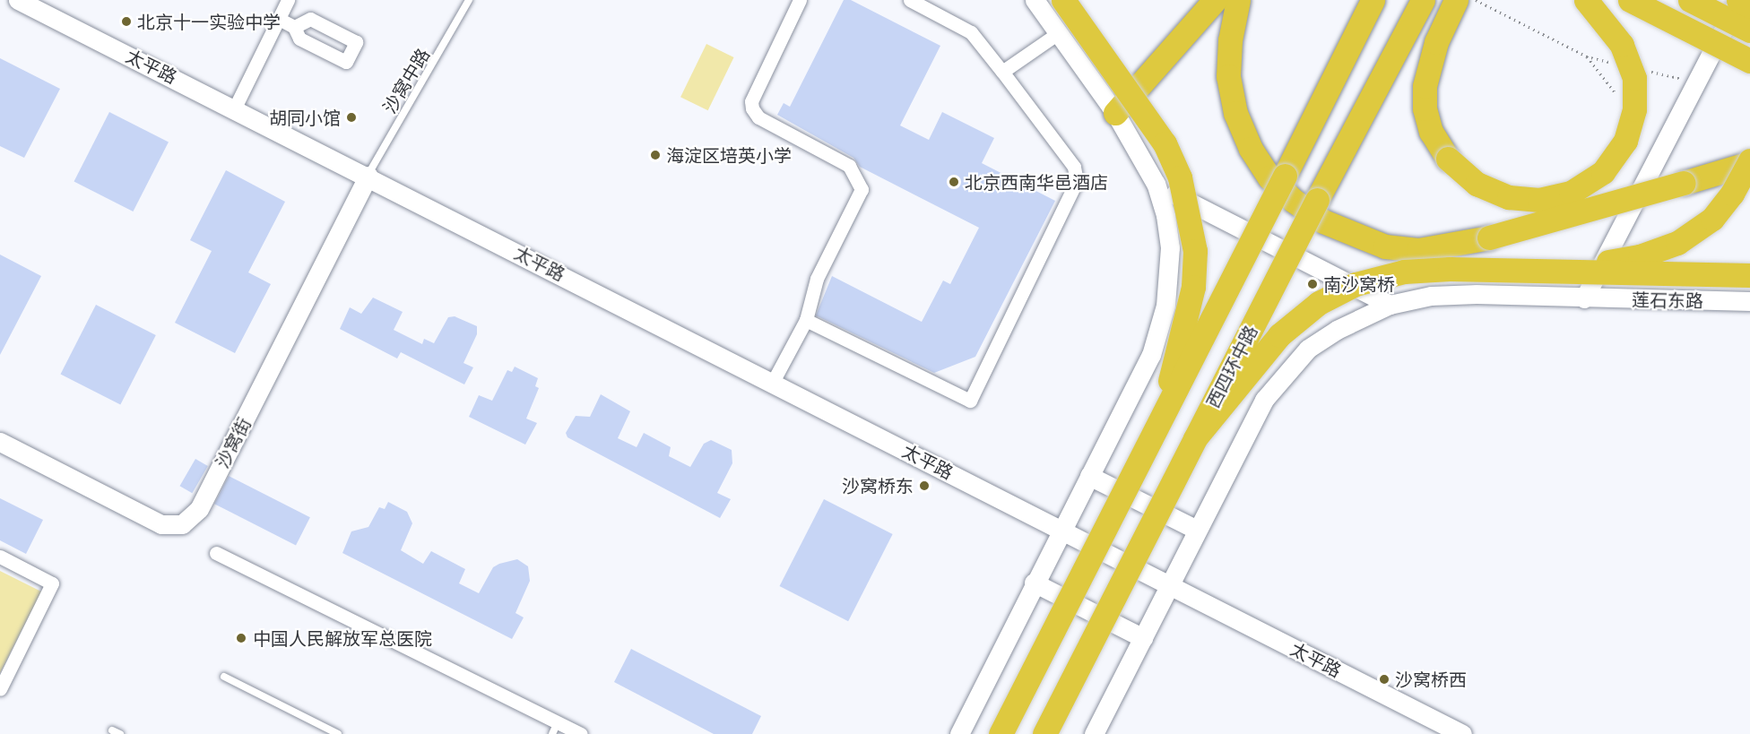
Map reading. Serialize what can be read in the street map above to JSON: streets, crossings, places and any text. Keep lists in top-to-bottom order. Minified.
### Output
{"streets":{"highway":["西四环中路"],"street":["太平路","莲石东路","沙窝街"],"lane":["沙窝中路"]},"crossings":[["太平路","沙窝中路"],["太平路","沙窝街"],["沙窝中路","沙窝街"]],"places":["北京十一实验中学","胡同小馆","海淀区培英小学","北京西南华邑酒店","南沙窝桥","沙窝桥东","中国人民解放军总医院","沙窝桥西"]}
